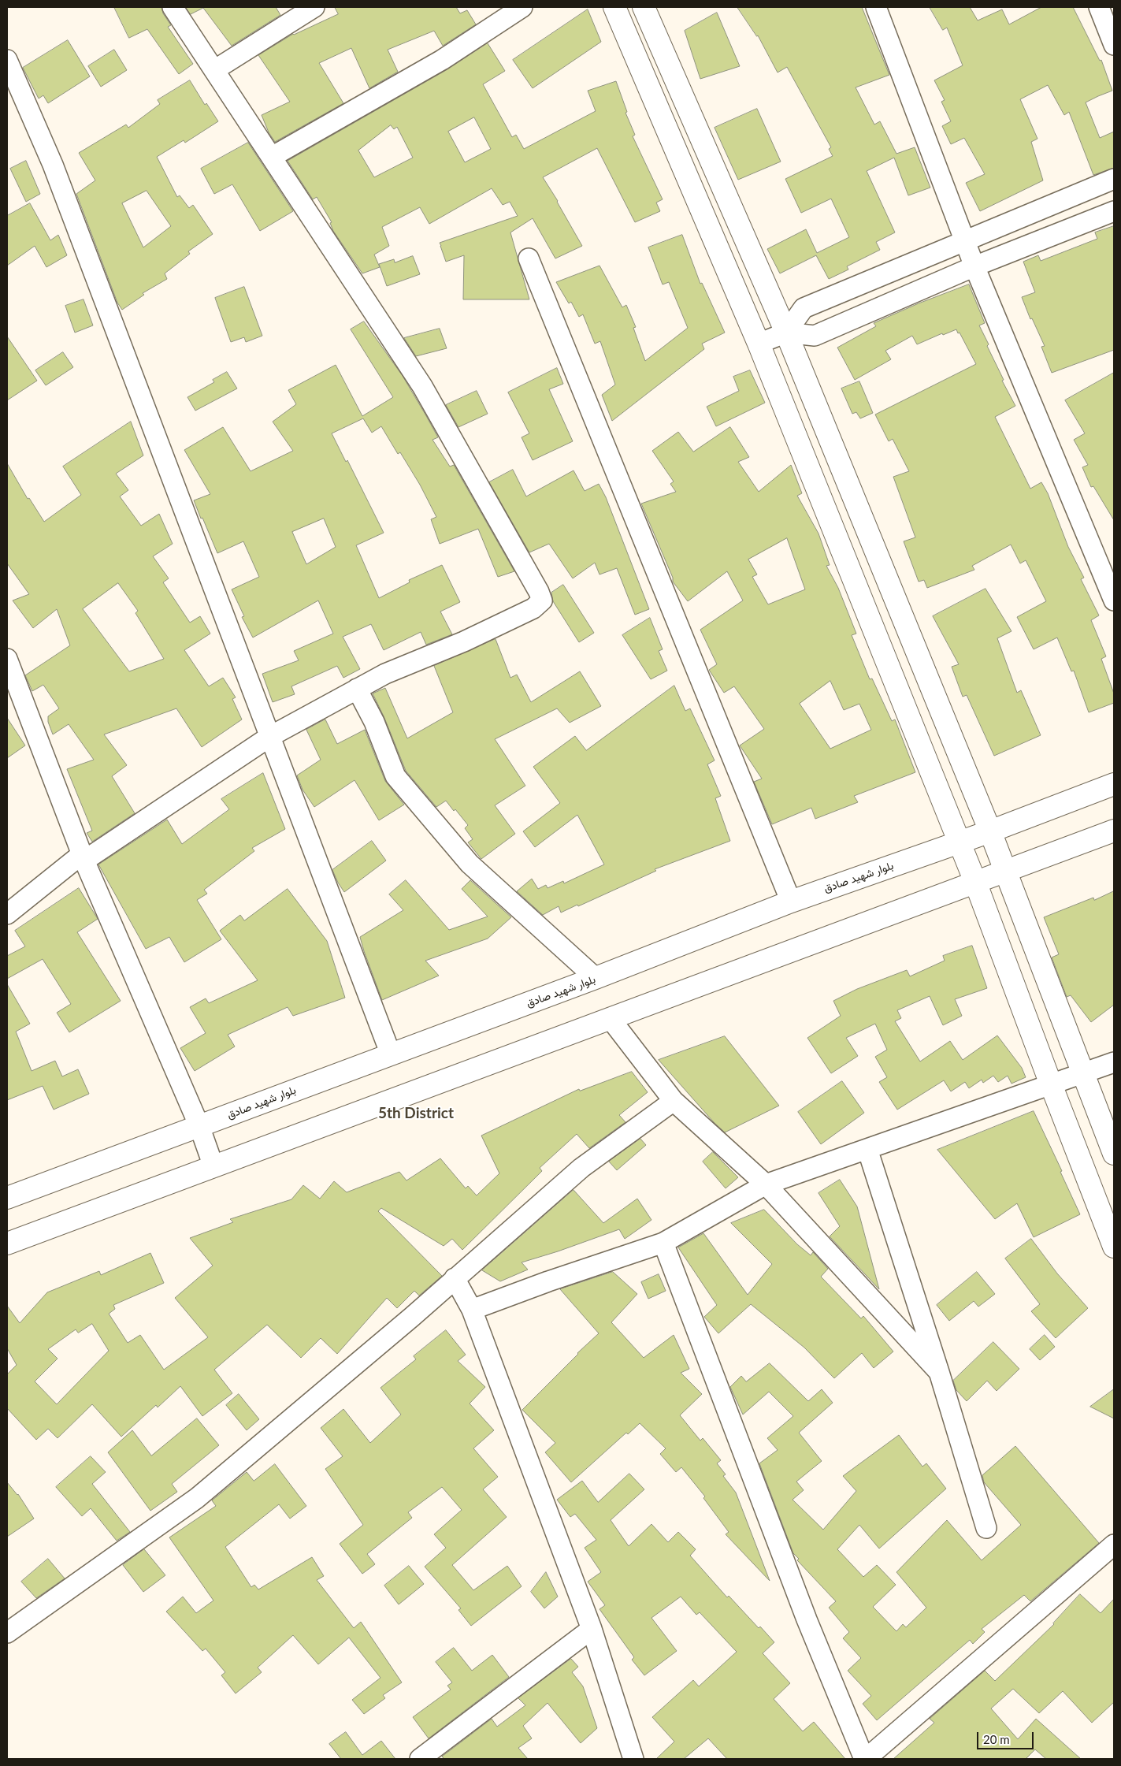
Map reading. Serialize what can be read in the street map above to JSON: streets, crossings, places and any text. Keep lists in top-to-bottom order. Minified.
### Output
{"streets":{"street":["بلوار شهید صادق"]},"districts":["5th District"],"scale_bar":"20 m"}
